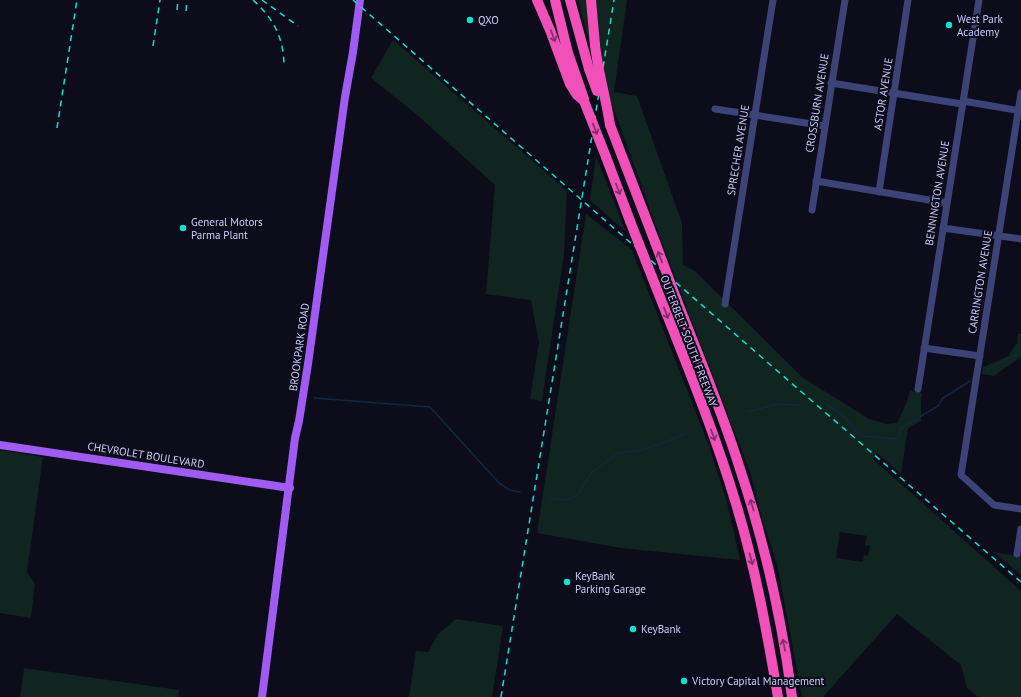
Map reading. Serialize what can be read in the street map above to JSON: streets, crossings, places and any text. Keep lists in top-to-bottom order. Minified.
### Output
{"streets":{"highway":["OUTERBELT SOUTH FREEWAY"],"main road":["BROOKPARK ROAD","CHEVROLET BOULEVARD"],"street":["ASTOR AVENUE","CROSSBURN AVENUE","SPRECHER AVENUE","BENNINGTON AVENUE","CARRINGTON AVENUE"]},"crossings":[["BROOKPARK ROAD","CHEVROLET BOULEVARD"]],"places":["QXO","West Park Academy","General Motors Parma Plant","KeyBank Parking Garage","KeyBank","Victory Capital Management"]}
